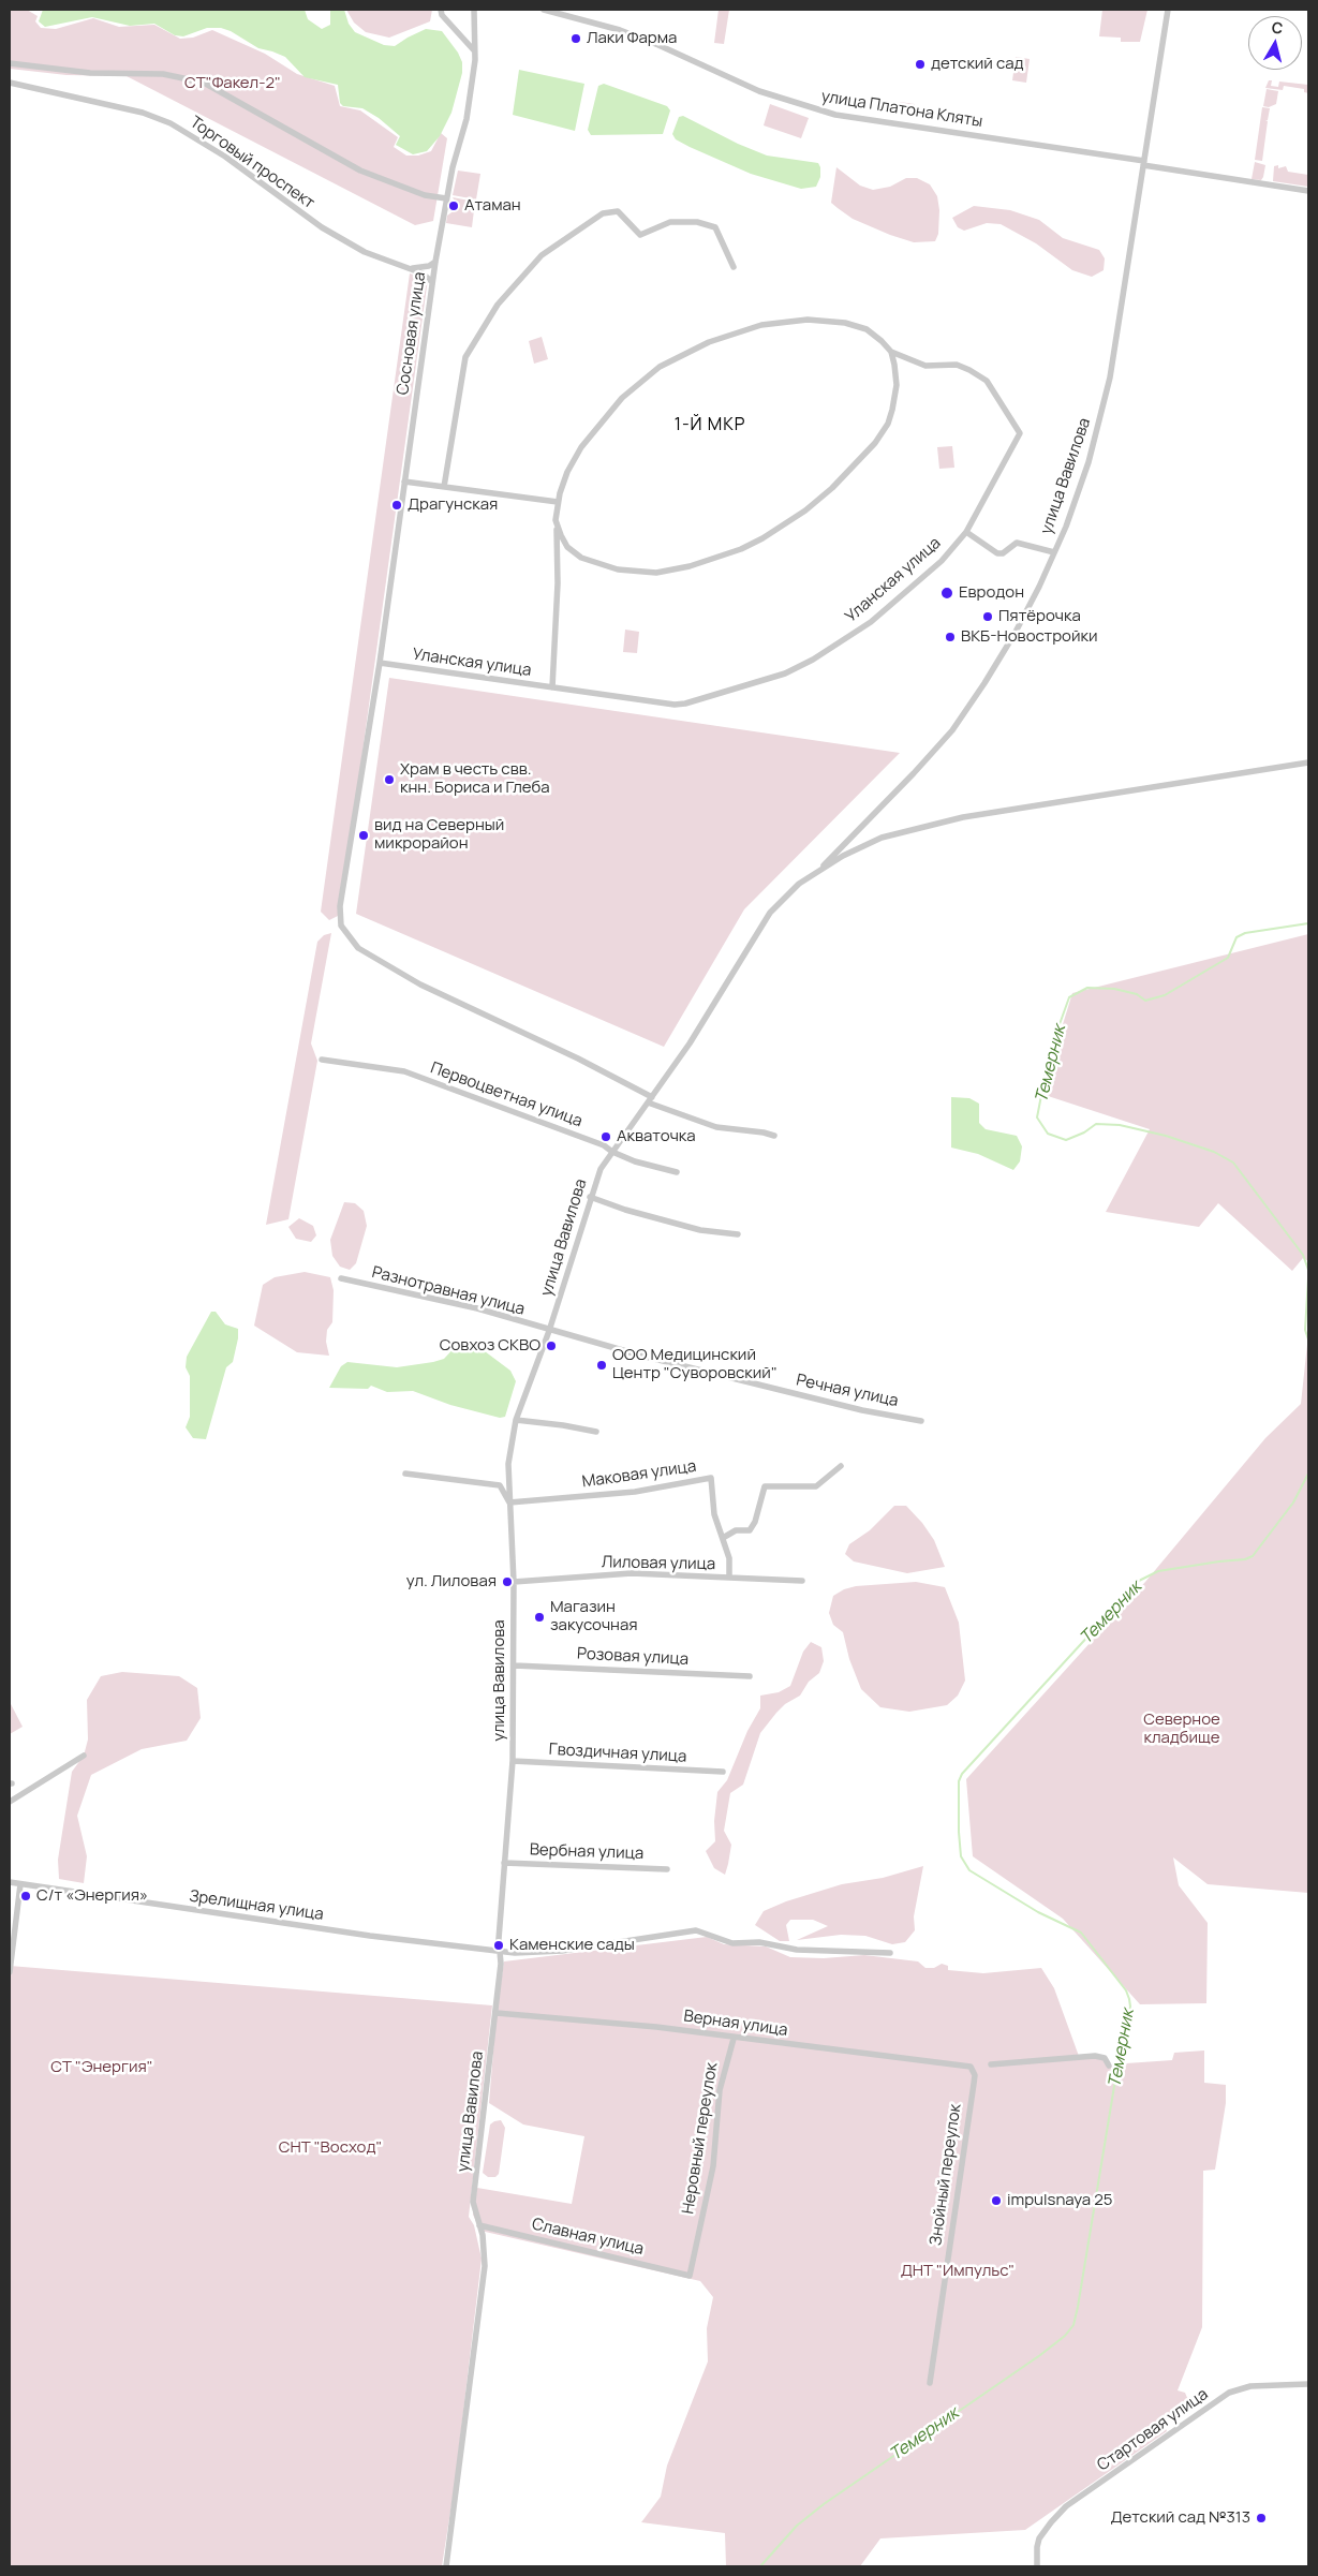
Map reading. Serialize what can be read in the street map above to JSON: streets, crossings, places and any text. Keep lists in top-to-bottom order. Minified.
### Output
{"streets":{"street":["улица Платона Кляты","Торговый проспект","Сосновая улица","улица Вавилова","Уланская улица","Первоцветная улица","Разнотравная улица","Речная улица","Маковая улица","Лиловая улица","Розовая улица","Гвоздичная улица","Вербная улица","Зрелищная улица","Верная улица","Неровный переулок","Знойный переулок","Славная улица","Стартовая улица"]},"crossings":[["улица Платона Кляты","улица Вавилова"],["Торговый проспект","Сосновая улица"],["Сосновая улица","улица Вавилова"],["Сосновая улица","Уланская улица"],["улица Вавилова","Первоцветная улица"],["улица Вавилова","Разнотравная улица"],["улица Вавилова","Речная улица"],["улица Вавилова","Маковая улица"],["улица Вавилова","Лиловая улица"],["улица Вавилова","Розовая улица"],["улица Вавилова","Гвоздичная улица"],["улица Вавилова","Вербная улица"],["улица Вавилова","Зрелищная улица"],["улица Вавилова","Верная улица"],["улица Вавилова","Славная улица"],["Разнотравная улица","Речная улица"],["Маковая улица","Лиловая улица"],["Верная улица","Неровный переулок"],["Верная улица","Знойный переулок"],["Неровный переулок","Славная улица"]],"districts":["1-Й МКР"],"water":["Темерник"],"parks":["СТ\"Факел-2\"","Северное кладбище","СТ \"Энергия\"","СНТ \"Восход\"","ДНТ \"Импульс\""],"places":["Лаки Фарма","детский сад","Атаман","Драгунская","Евродон","Пятёрочка","ВКБ-Новостройки","Храм в честь свв. кнн. Бориса и Глеба","вид на Северный микрорайон","Акваточка","Совхоз СКВО","ООО Медицинский Центр \"Суворовский\"","ул. Лиловая","Магазин закусочная","С/т «Энергия»","Каменские сады","impulsnaya 25","Детский сад №313"],"north":"top"}
